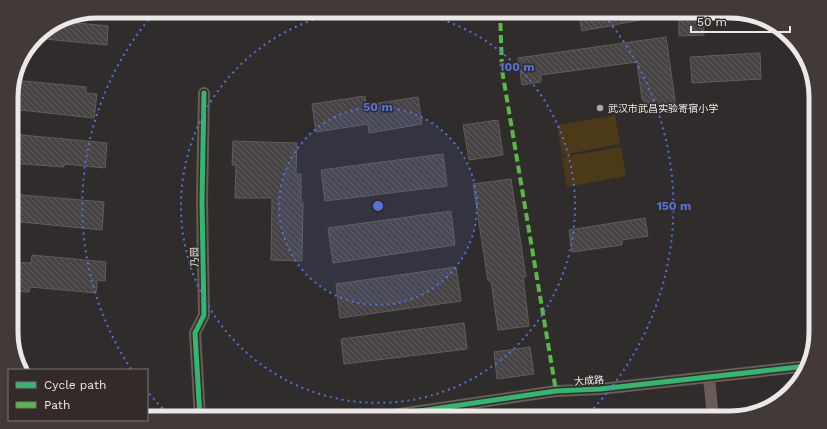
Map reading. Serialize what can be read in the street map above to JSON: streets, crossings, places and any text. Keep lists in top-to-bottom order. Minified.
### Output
{"streets":{"street":["乃园","大成路"]},"places":["武汉市武昌实验寄宿小学"],"legend":["Cycle path","Path"],"scale_bar":"50 m","rings":["100 m","50 m","150 m"]}
